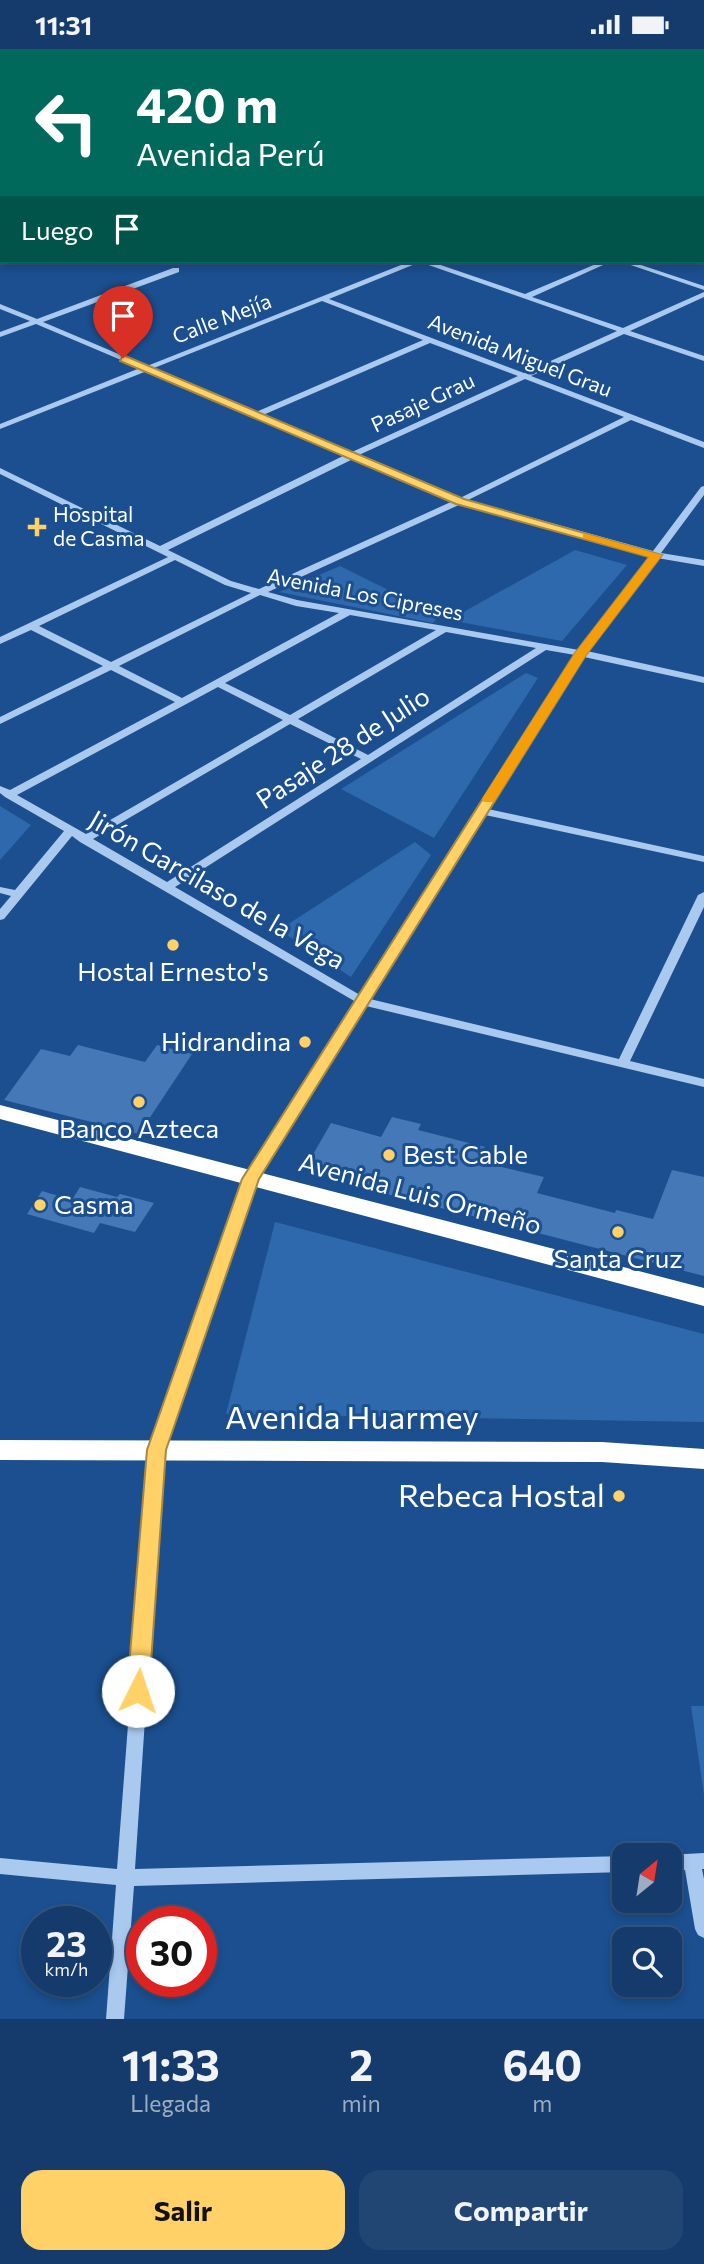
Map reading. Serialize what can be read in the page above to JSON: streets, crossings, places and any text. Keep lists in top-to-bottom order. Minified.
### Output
{"streets":{"highway":["Avenida Luis Ormeño","Avenida Huarmey"],"street":["Calle Mejía","Avenida Miguel Grau","Pasaje Grau","Avenida Los Cipreses","Pasaje 28 de Julio","Jirón Garcilaso de la Vega"]},"crossings":[["Calle Mejía","Avenida Miguel Grau"],["Avenida Miguel Grau","Pasaje Grau"],["Pasaje Grau","Avenida Los Cipreses"],["Avenida Los Cipreses","Pasaje 28 de Julio"],["Pasaje 28 de Julio","Jirón Garcilaso de la Vega"]],"places":{"health":["Hospital de Casma"],"other":["Hostal Ernesto's","Hidrandina","Banco Azteca","Best Cable","Casma","Santa Cruz","Rebeca Hostal"]},"north":"top right","page":{"status":"11:31","turn":["420 m","Avenida Perú"],"then":"Luego","speed":"23 km/h","limit":"30","eta":["11:33","Llegada","2","min","640","m"],"buttons":["Salir","Compartir"]}}
